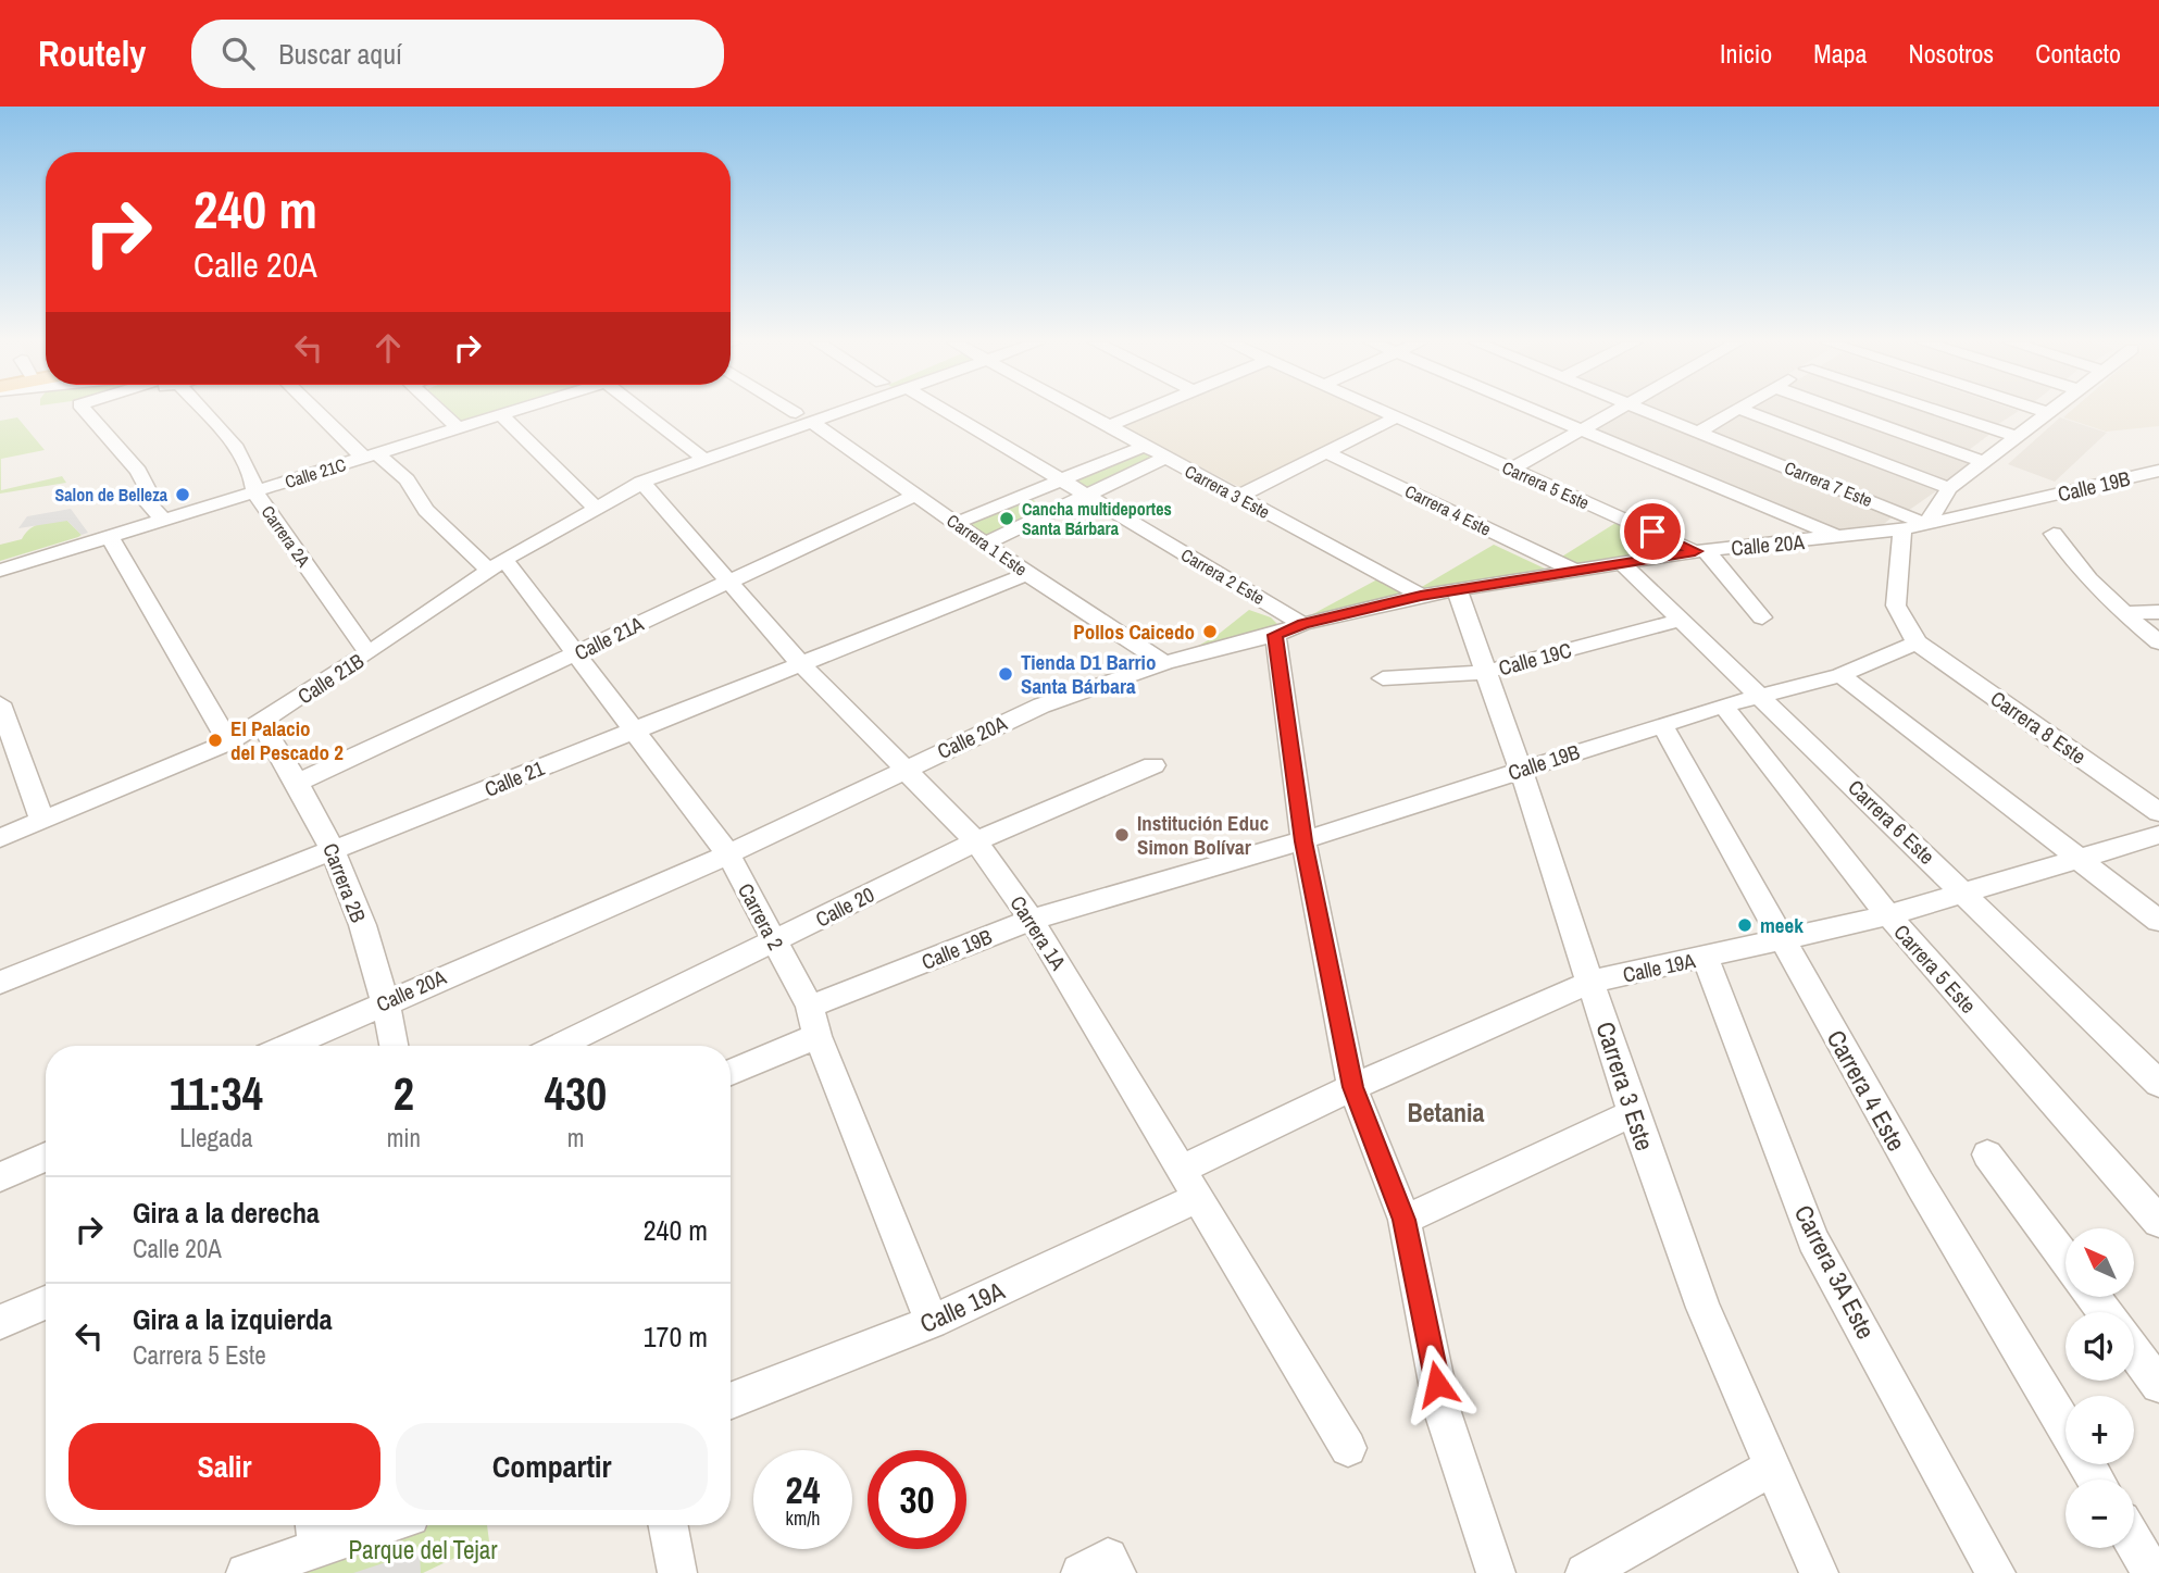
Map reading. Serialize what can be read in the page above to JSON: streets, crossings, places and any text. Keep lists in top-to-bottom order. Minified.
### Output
{"streets":{"street":["Calle 21C","Carrera 7 Este","Carrera 5 Este","Calle 19B","Carrera 3 Este","Carrera 4 Este","Carrera 2A","Carrera 1 Este","Calle 20A","Carrera 2 Este","Calle 21A","Calle 19C","Calle 21B","Carrera 8 Este","Calle 21","Carrera 6 Este","Carrera 2B","Calle 20","Carrera 2","Carrera 1A","Calle 19A","Carrera 3A Este"]},"crossings":[["Calle 21C","Carrera 2A"],["Calle 21C","Carrera 2"],["Carrera 7 Este","Calle 19B"],["Carrera 5 Este","Calle 19B"],["Carrera 5 Este","Calle 20A"],["Carrera 5 Este","Calle 19A"],["Calle 19B","Carrera 3 Este"],["Calle 19B","Carrera 4 Este"],["Calle 19B","Calle 20A"],["Calle 19B","Carrera 8 Este"],["Calle 19B","Carrera 6 Este"],["Calle 19B","Carrera 2"],["Calle 19B","Carrera 1A"],["Carrera 3 Este","Calle 20A"],["Carrera 3 Este","Calle 19C"],["Carrera 3 Este","Calle 19A"],["Carrera 4 Este","Calle 20A"],["Carrera 4 Este","Calle 19A"],["Carrera 2A","Calle 21B"],["Carrera 1 Este","Calle 20A"],["Carrera 1 Este","Calle 21A"],["Carrera 1 Este","Calle 21B"],["Carrera 1 Este","Calle 21"],["Calle 20A","Carrera 2 Este"],["Calle 20A","Carrera 6 Este"],["Calle 20A","Carrera 2B"],["Calle 20A","Carrera 2"],["Calle 20A","Carrera 1A"],["Calle 21A","Carrera 2B"],["Calle 21A","Carrera 2"],["Calle 21A","Carrera 1A"],["Calle 19C","Carrera 6 Este"],["Calle 21B","Carrera 2B"],["Calle 21B","Carrera 2"],["Calle 21B","Carrera 1A"],["Calle 21","Carrera 2B"],["Calle 21","Carrera 2"],["Calle 21","Carrera 1A"],["Carrera 6 Este","Calle 19A"],["Calle 20","Carrera 2"],["Calle 20","Carrera 1A"],["Carrera 2","Calle 19A"],["Carrera 1A","Calle 19A"],["Calle 19A","Carrera 3A Este"]],"districts":["Betania"],"parks":["Parque del Tejar"],"places":["Salon de Belleza","Cancha multideportes Santa Bárbara","Pollos Caicedo","Tienda D1 Barrio Santa Bárbara","El Palacio del Pescado 2","Institución Educ Simon Bolívar","meek"],"north":"top left","page":{"header":"Routely","search":"Buscar aquí","nav":["Inicio","Mapa","Nosotros","Contacto"],"turn":["240 m","Calle 20A"],"eta":["11:34","Llegada","2","min","430","m"],"list":[{"name":"Gira a la derecha","note":"Calle 20A","value":"240 m"},{"name":"Gira a la izquierda","note":"Carrera 5 Este","value":"170 m"}],"map_buttons":["+","−"],"buttons":["Salir","Compartir"],"speed":"24 km/h","limit":"30"}}
